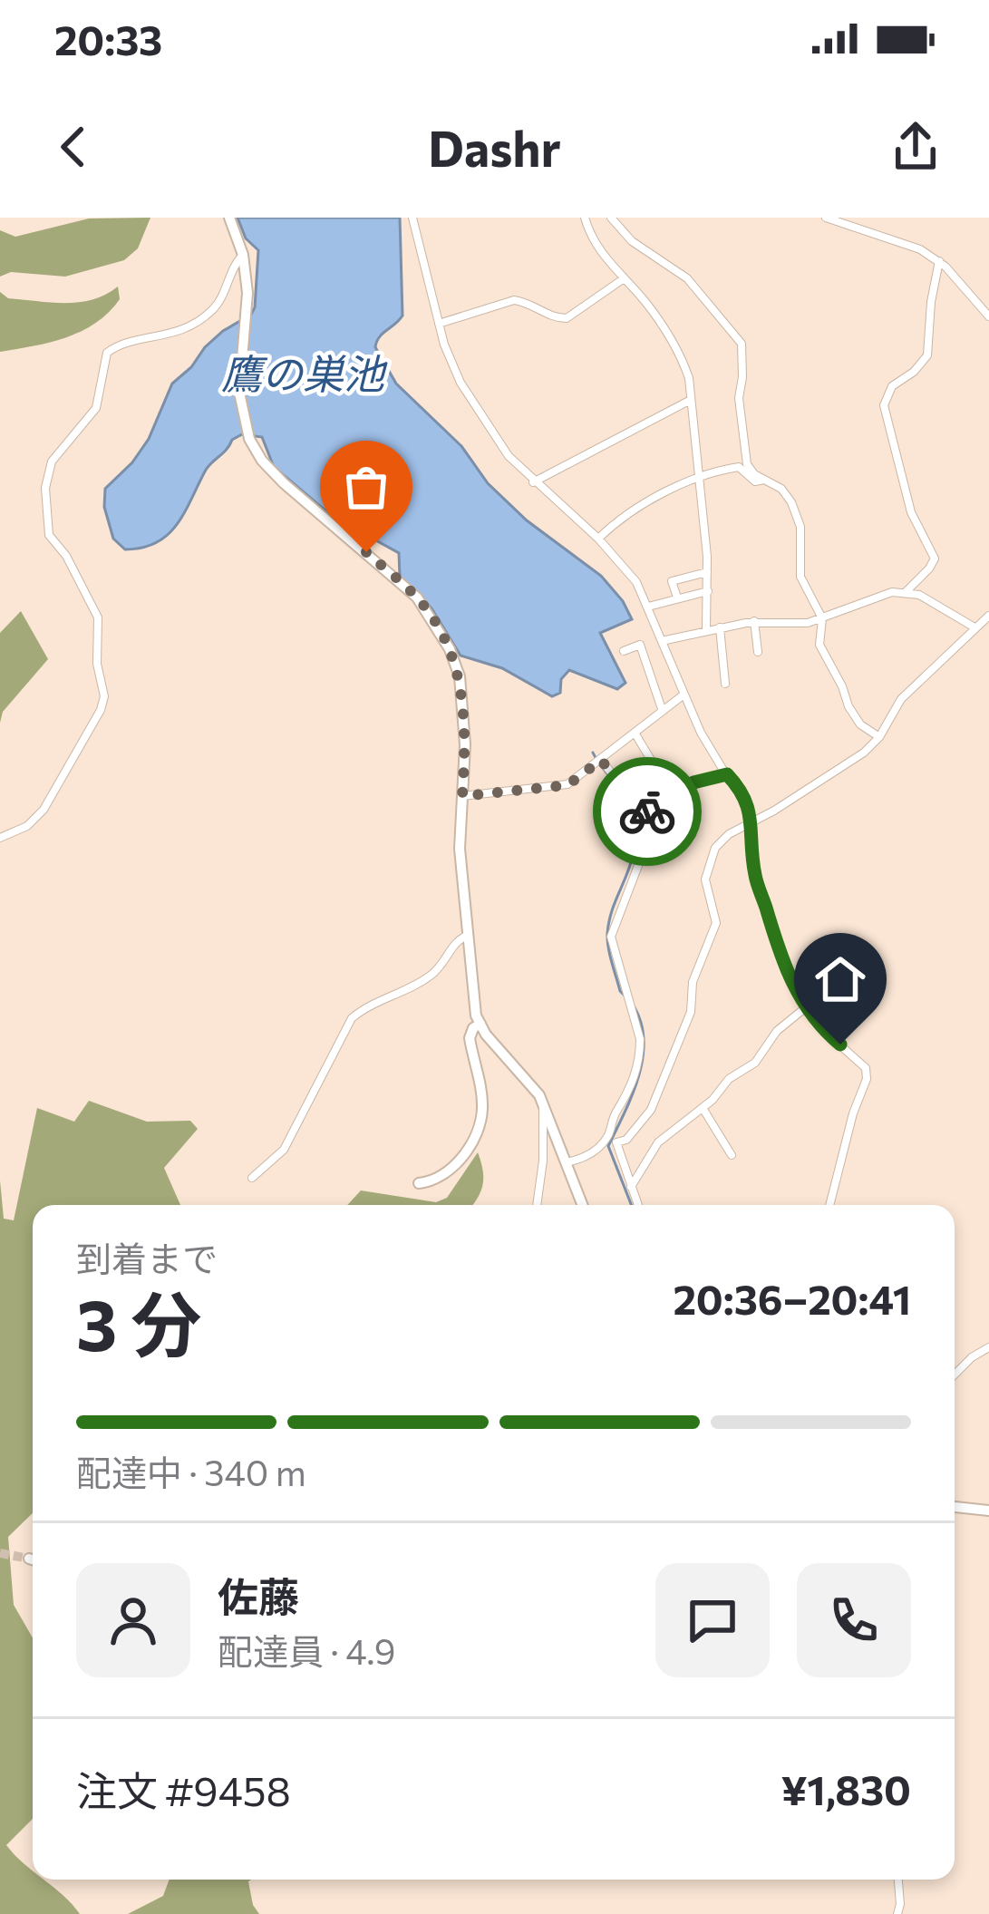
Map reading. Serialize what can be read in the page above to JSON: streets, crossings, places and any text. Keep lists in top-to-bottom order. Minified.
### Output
{"water":["鷹の巣池"],"page":{"status":"20:33","header":"Dashr","heading":["3 分","到着まで","20:36–20:41"],"panel":["佐藤","配達員 · 4.9","注文 #9458","¥1,830"],"bar":"配達中 · 340 m"}}
